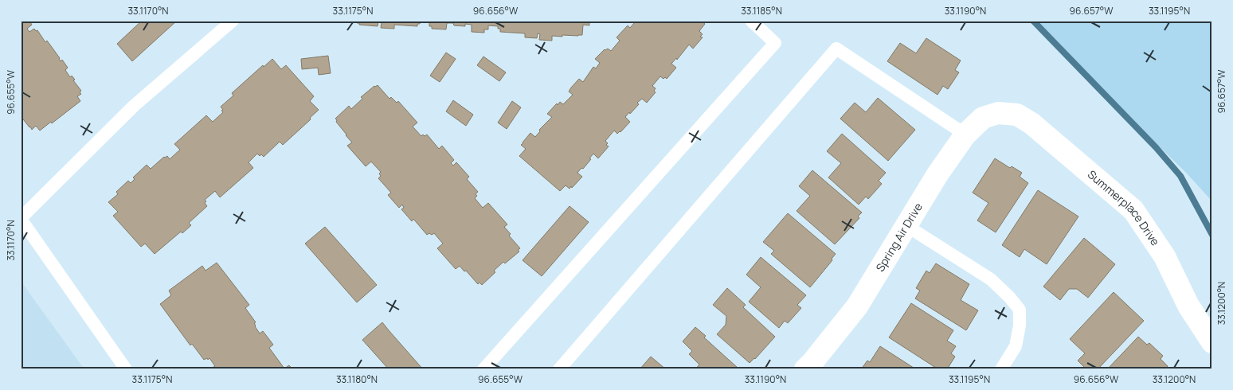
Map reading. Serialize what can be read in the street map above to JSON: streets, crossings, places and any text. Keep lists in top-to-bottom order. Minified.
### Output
{"streets":{"street":["Summerplace Drive","Spring Air Drive"]},"crossings":[["Summerplace Drive","Spring Air Drive"]],"coordinates":["33.1170°N","33.1175°N","96.656°W","33.1185°N","33.1190°N","96.657°W","33.1195°N","96.655°W","33.1200°N","33.1180°N"]}
